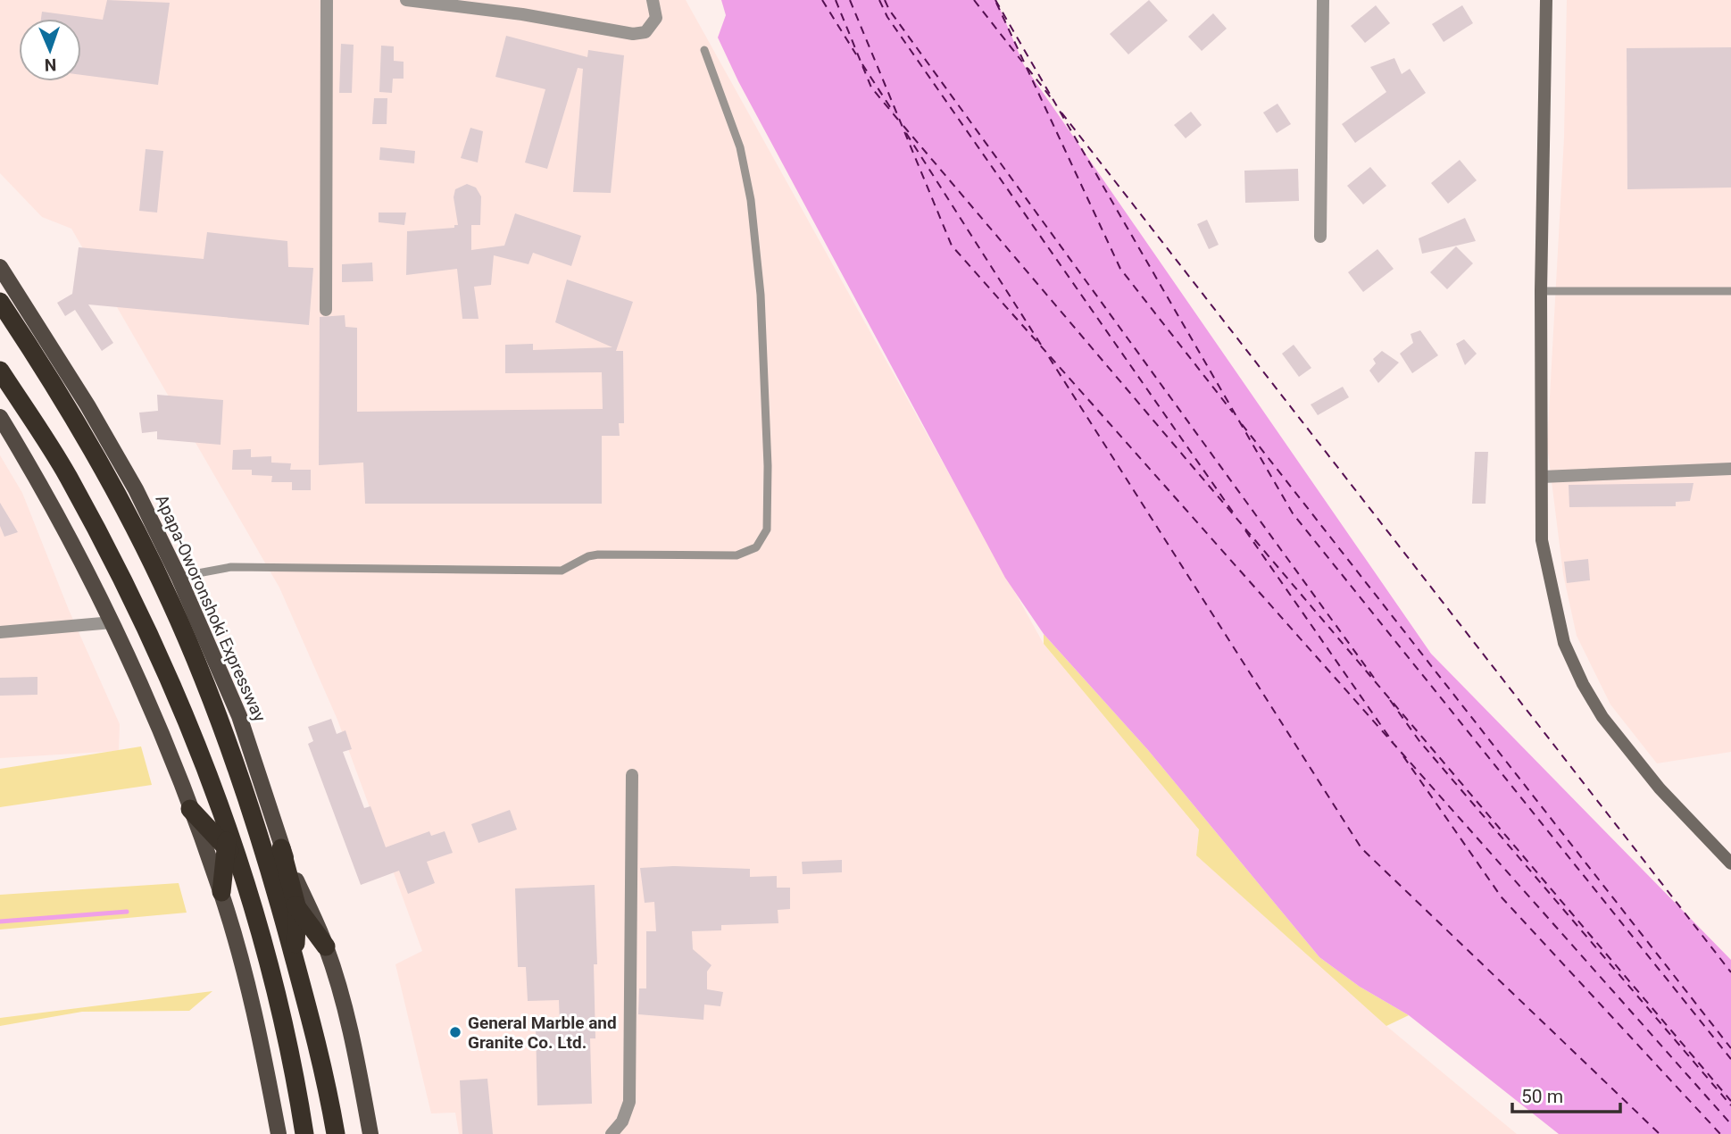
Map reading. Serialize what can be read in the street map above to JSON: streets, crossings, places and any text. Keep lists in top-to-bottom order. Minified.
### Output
{"streets":{"highway":["Apapa-Oworonshoki Expressway"]},"places":["General Marble and Granite Co. Ltd."],"scale_bar":"50 m","north":"bottom"}
